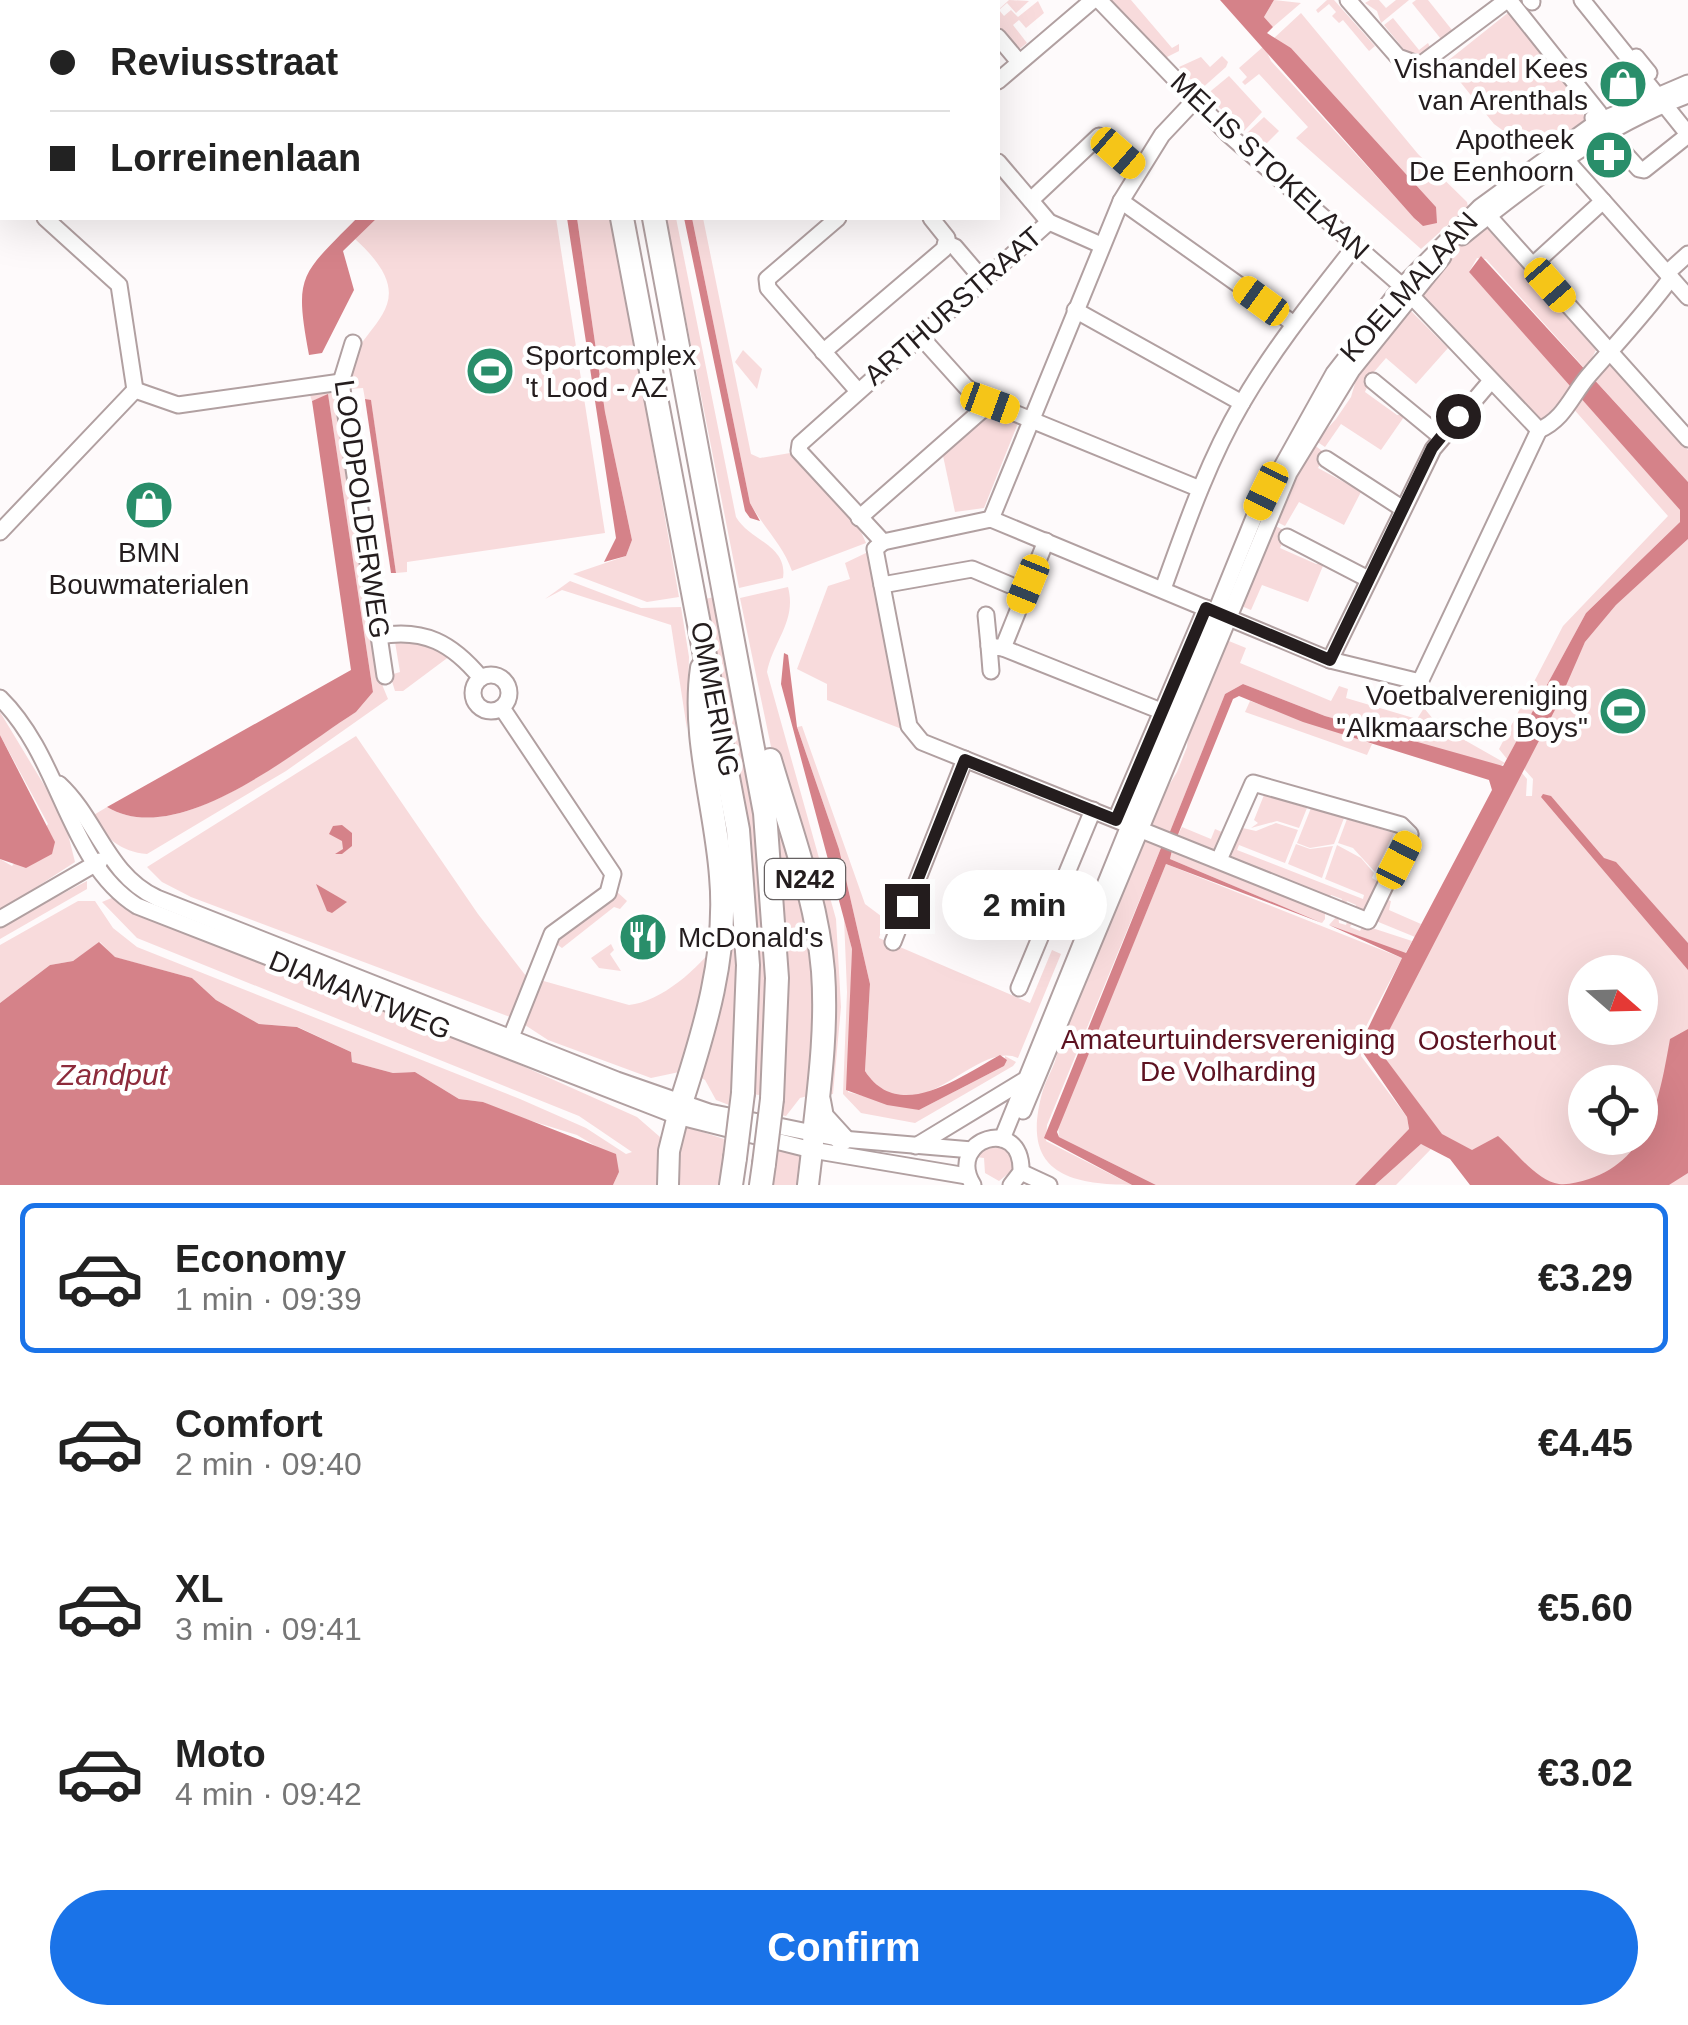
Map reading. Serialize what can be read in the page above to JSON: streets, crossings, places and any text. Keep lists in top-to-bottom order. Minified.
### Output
{"streets":{"highway":["OMMERING","N242"],"street":["MELIS STOKELAAN","KOELMALAAN","ARTHURSTRAAT","LOODPOLDERWEG","DIAMANTWEG"]},"crossings":[["MELIS STOKELAAN","KOELMALAAN"],["OMMERING","N242"],["N242","DIAMANTWEG"]],"water":["Zandput"],"parks":["Amateurtuindersvereniging De Volharding","Oosterhout"],"places":{"shop":["Vishandel Kees van Arenthals","BMN Bouwmaterialen"],"pharmacy":["Apotheek De Eenhoorn"],"sports":["Sportcomplex 't Lood - AZ","Voetbalvereniging \"Alkmaarsche Boys\""],"restaurant":["McDonald's"]},"north":"right","page":{"banner":["Reviusstraat","Lorreinenlaan"],"bubble":"2 min","list":[{"name":"Economy","note":"1 min · 09:39","value":"€3.29"},{"name":"Comfort","note":"2 min · 09:40","value":"€4.45"},{"name":"XL","note":"3 min · 09:41","value":"€5.60"},{"name":"Moto","note":"4 min · 09:42","value":"€3.02"}],"buttons":"Confirm"}}
